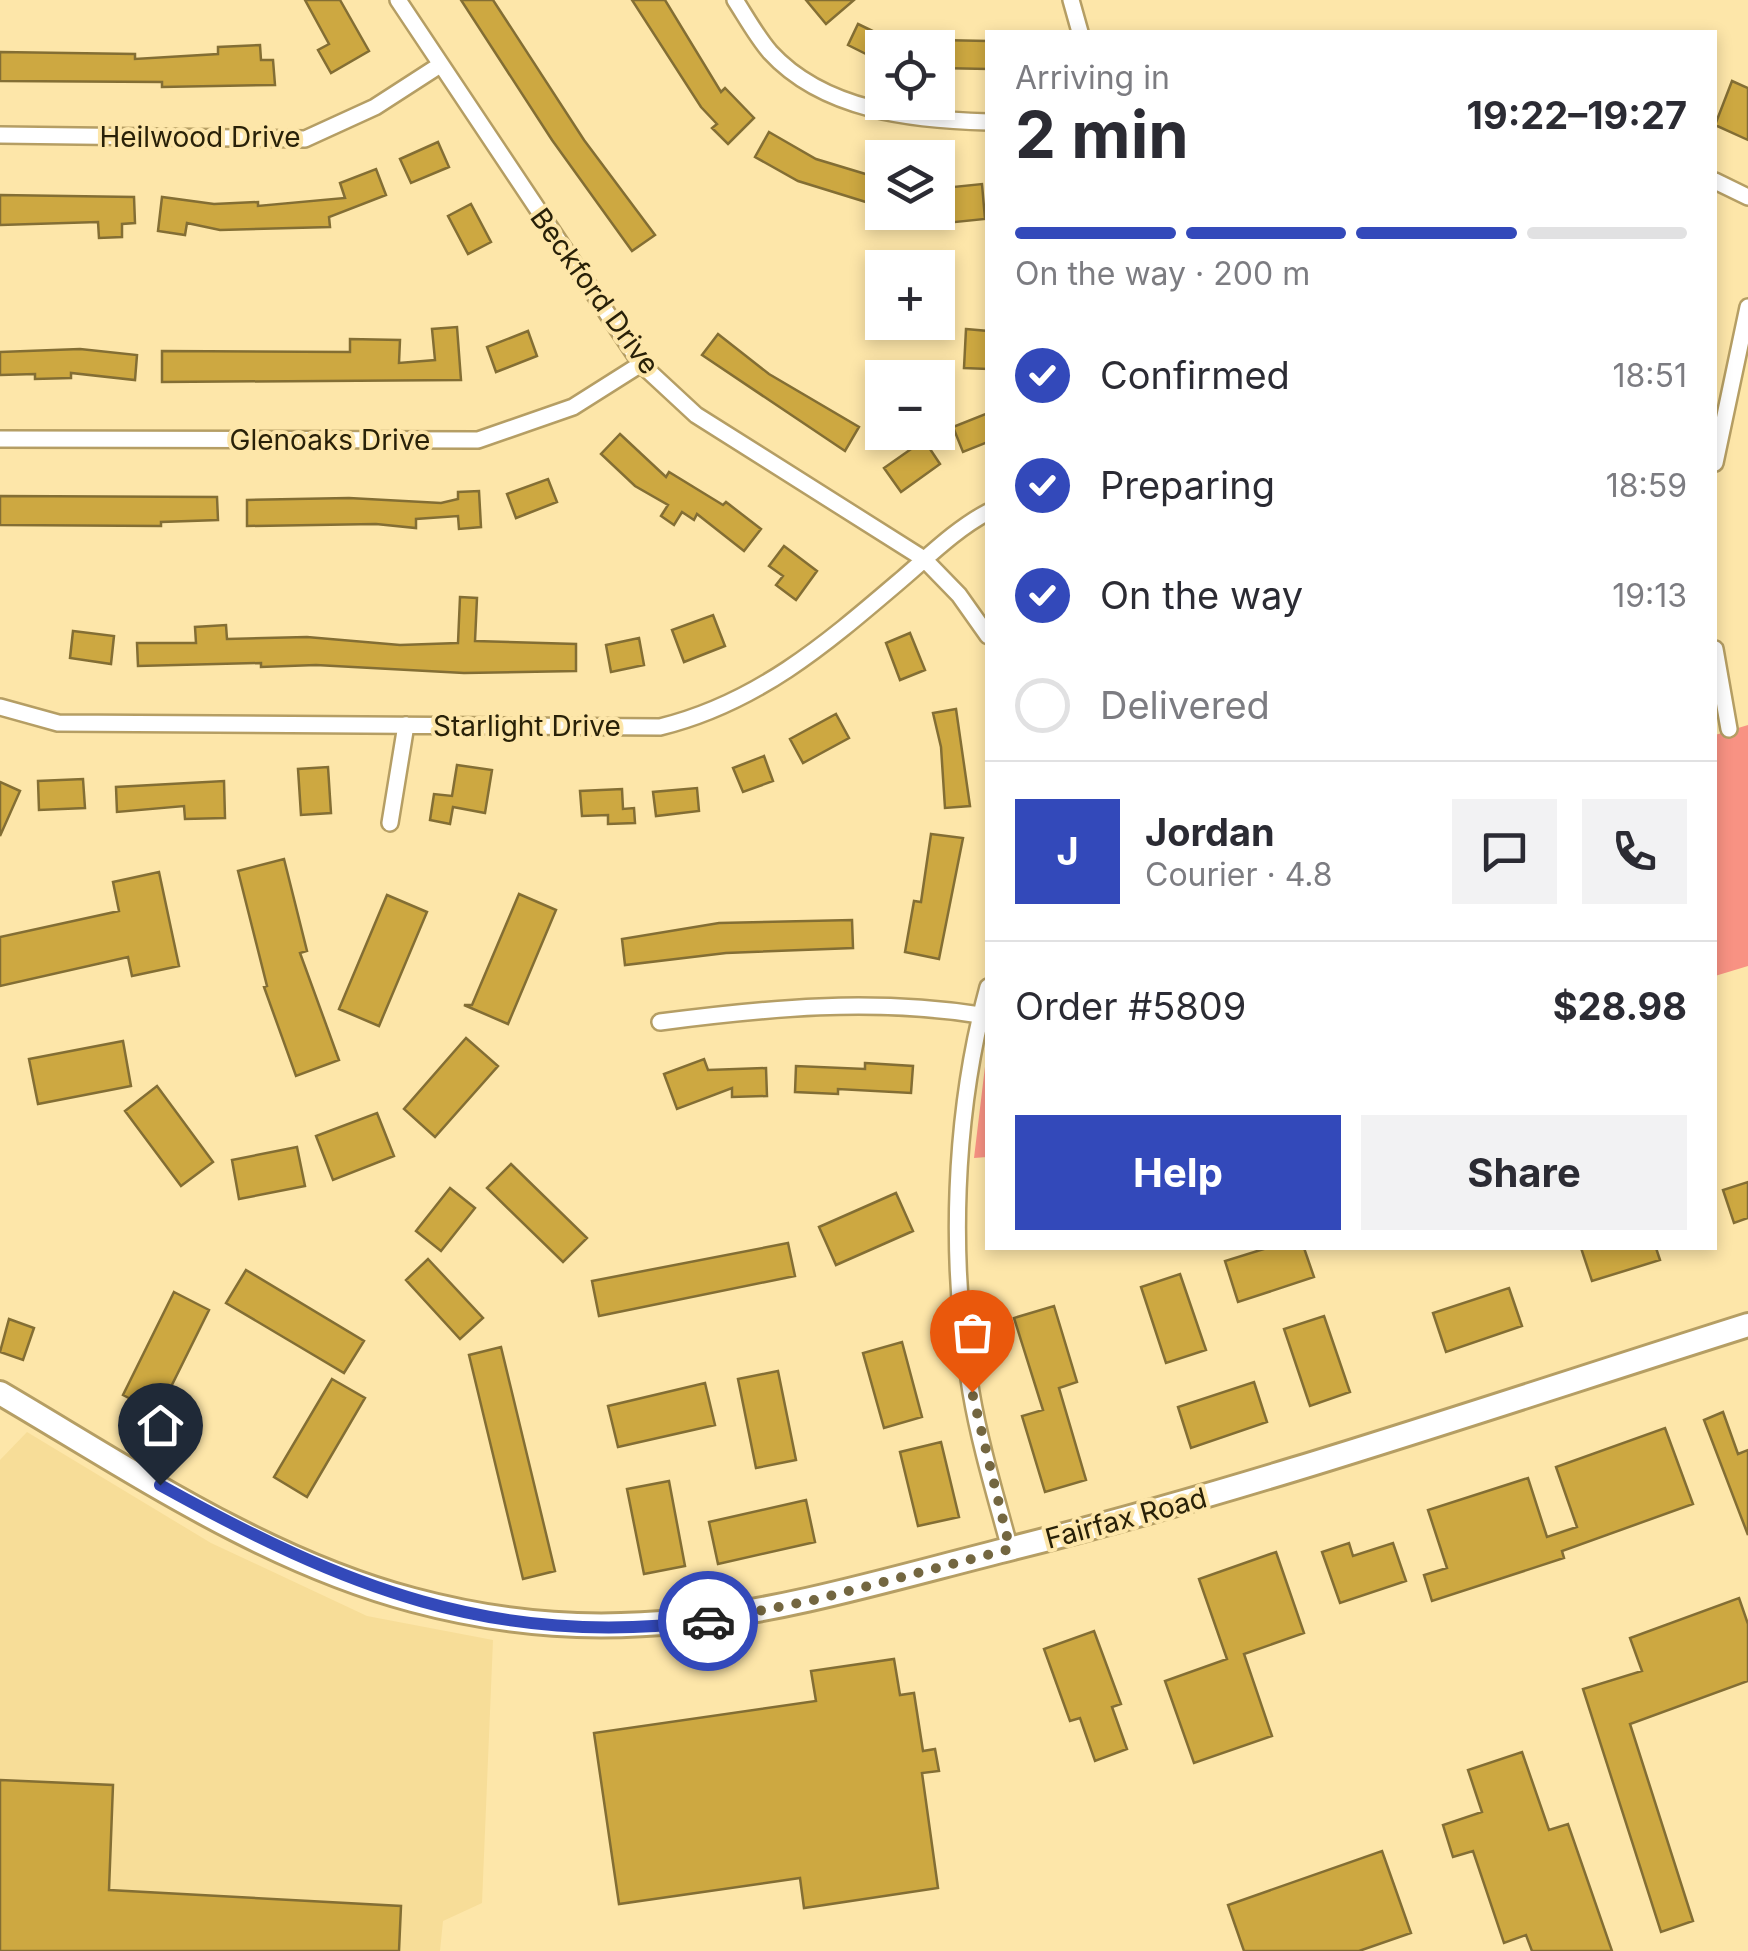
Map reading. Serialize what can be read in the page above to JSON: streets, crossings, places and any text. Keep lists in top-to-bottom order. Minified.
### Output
{"streets":{"street":["Heilwood Drive","Beckford Drive","Glenoaks Drive","Starlight Drive","Fairfax Road"]},"crossings":[["Heilwood Drive","Beckford Drive"],["Beckford Drive","Glenoaks Drive"],["Beckford Drive","Starlight Drive"]],"page":{"map_buttons":["+","−"],"heading":["2 min","Arriving in","19:22–19:27"],"panel":["Jordan","Courier · 4.8","Order #5809","$28.98"],"bar":"On the way · 200 m","list":[["Confirmed","18:51"],["Preparing","18:59"],["On the way","19:13"],"Delivered"],"round":"J","buttons":["Help","Share"]}}
